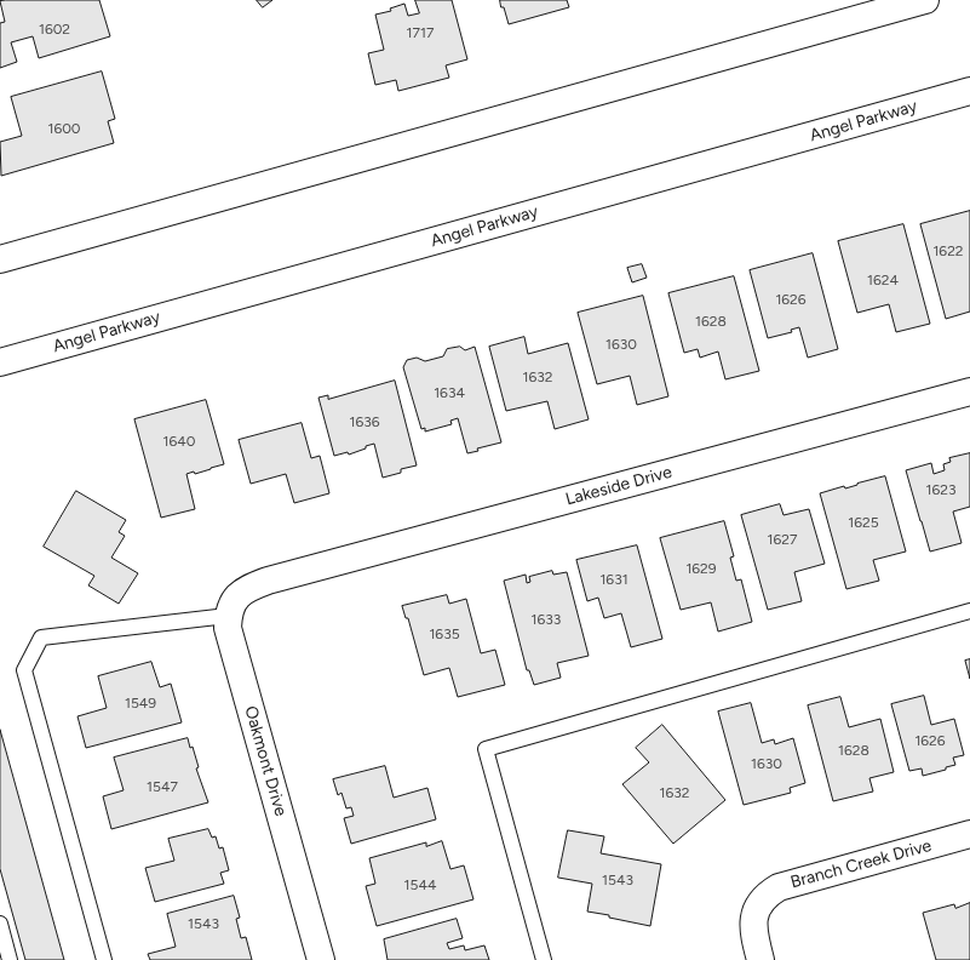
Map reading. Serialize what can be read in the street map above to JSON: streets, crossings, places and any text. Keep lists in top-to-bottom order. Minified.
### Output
{"streets":{"main road":["Angel Parkway","Lakeside Drive","Oakmont Drive","Branch Creek Drive"]},"crossings":[["Lakeside Drive","Oakmont Drive"]],"house_numbers":["1602","1717","1600","1622","1624","1626","1628","1630","1632","1634","1636","1640","1623","1625","1627","1629","1631","1633","1635","1549","1626","1628","1630","1547","1632","1543","1544","1543"]}
